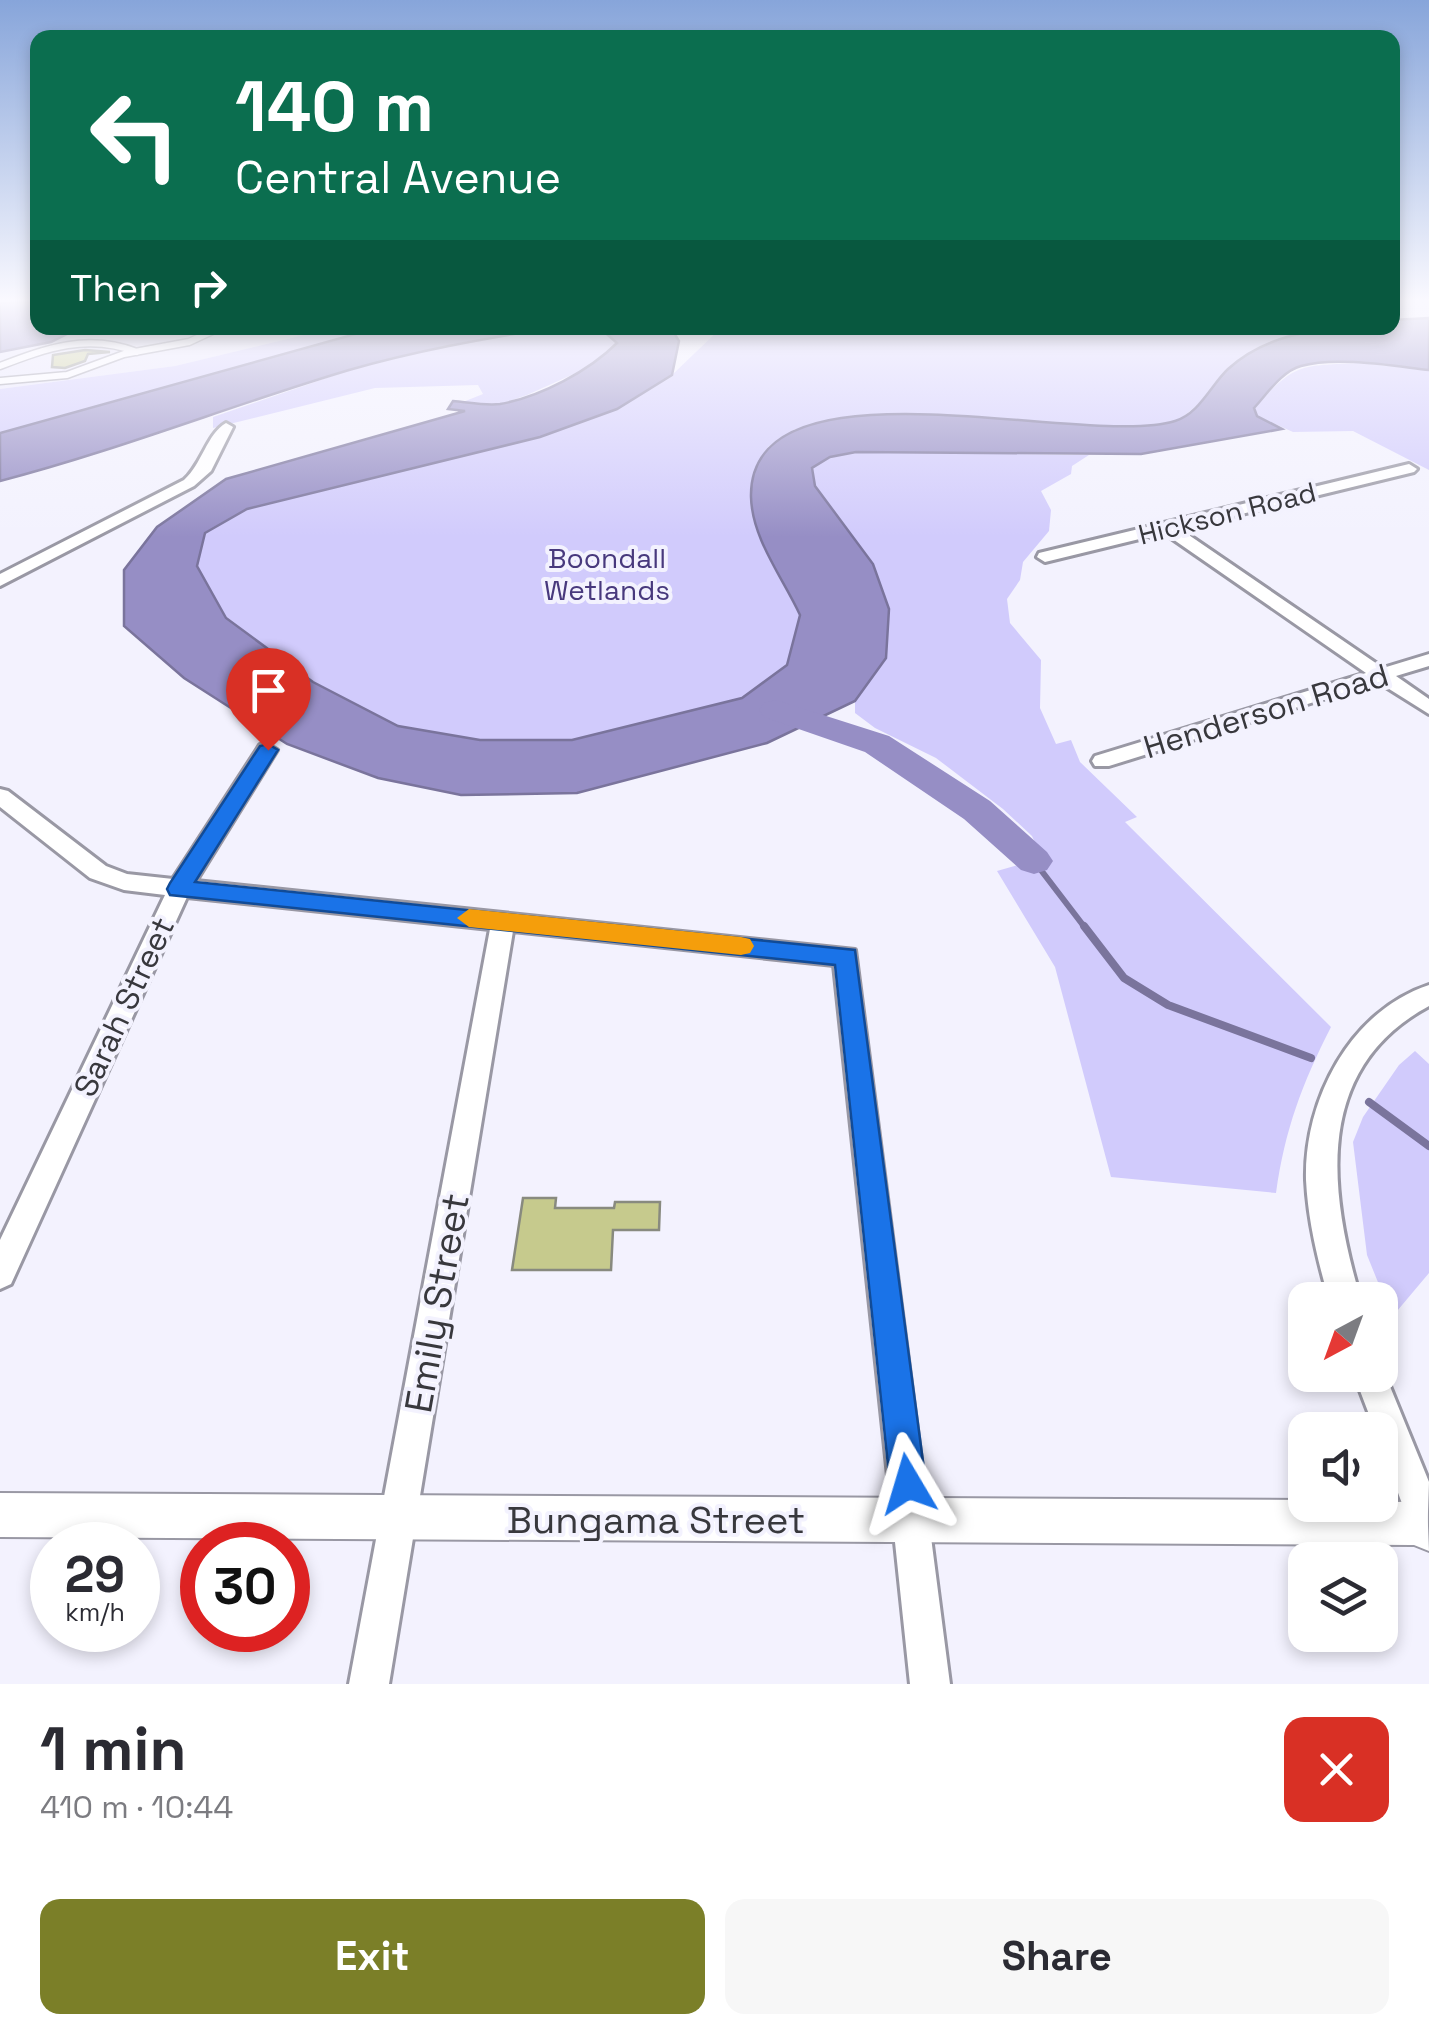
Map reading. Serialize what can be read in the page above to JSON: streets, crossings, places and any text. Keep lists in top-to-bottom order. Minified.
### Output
{"streets":{"street":["Hickson Road","Henderson Road","Sarah Street","Emily Street","Bungama Street"]},"crossings":[["Emily Street","Bungama Street"]],"parks":["Boondall Wetlands"],"north":"bottom left","page":{"turn":["140 m","Central Avenue"],"then":"Then","speed":"29 km/h","limit":"30","heading":["1 min","410 m · 10:44"],"buttons":["Exit","Share"]}}
